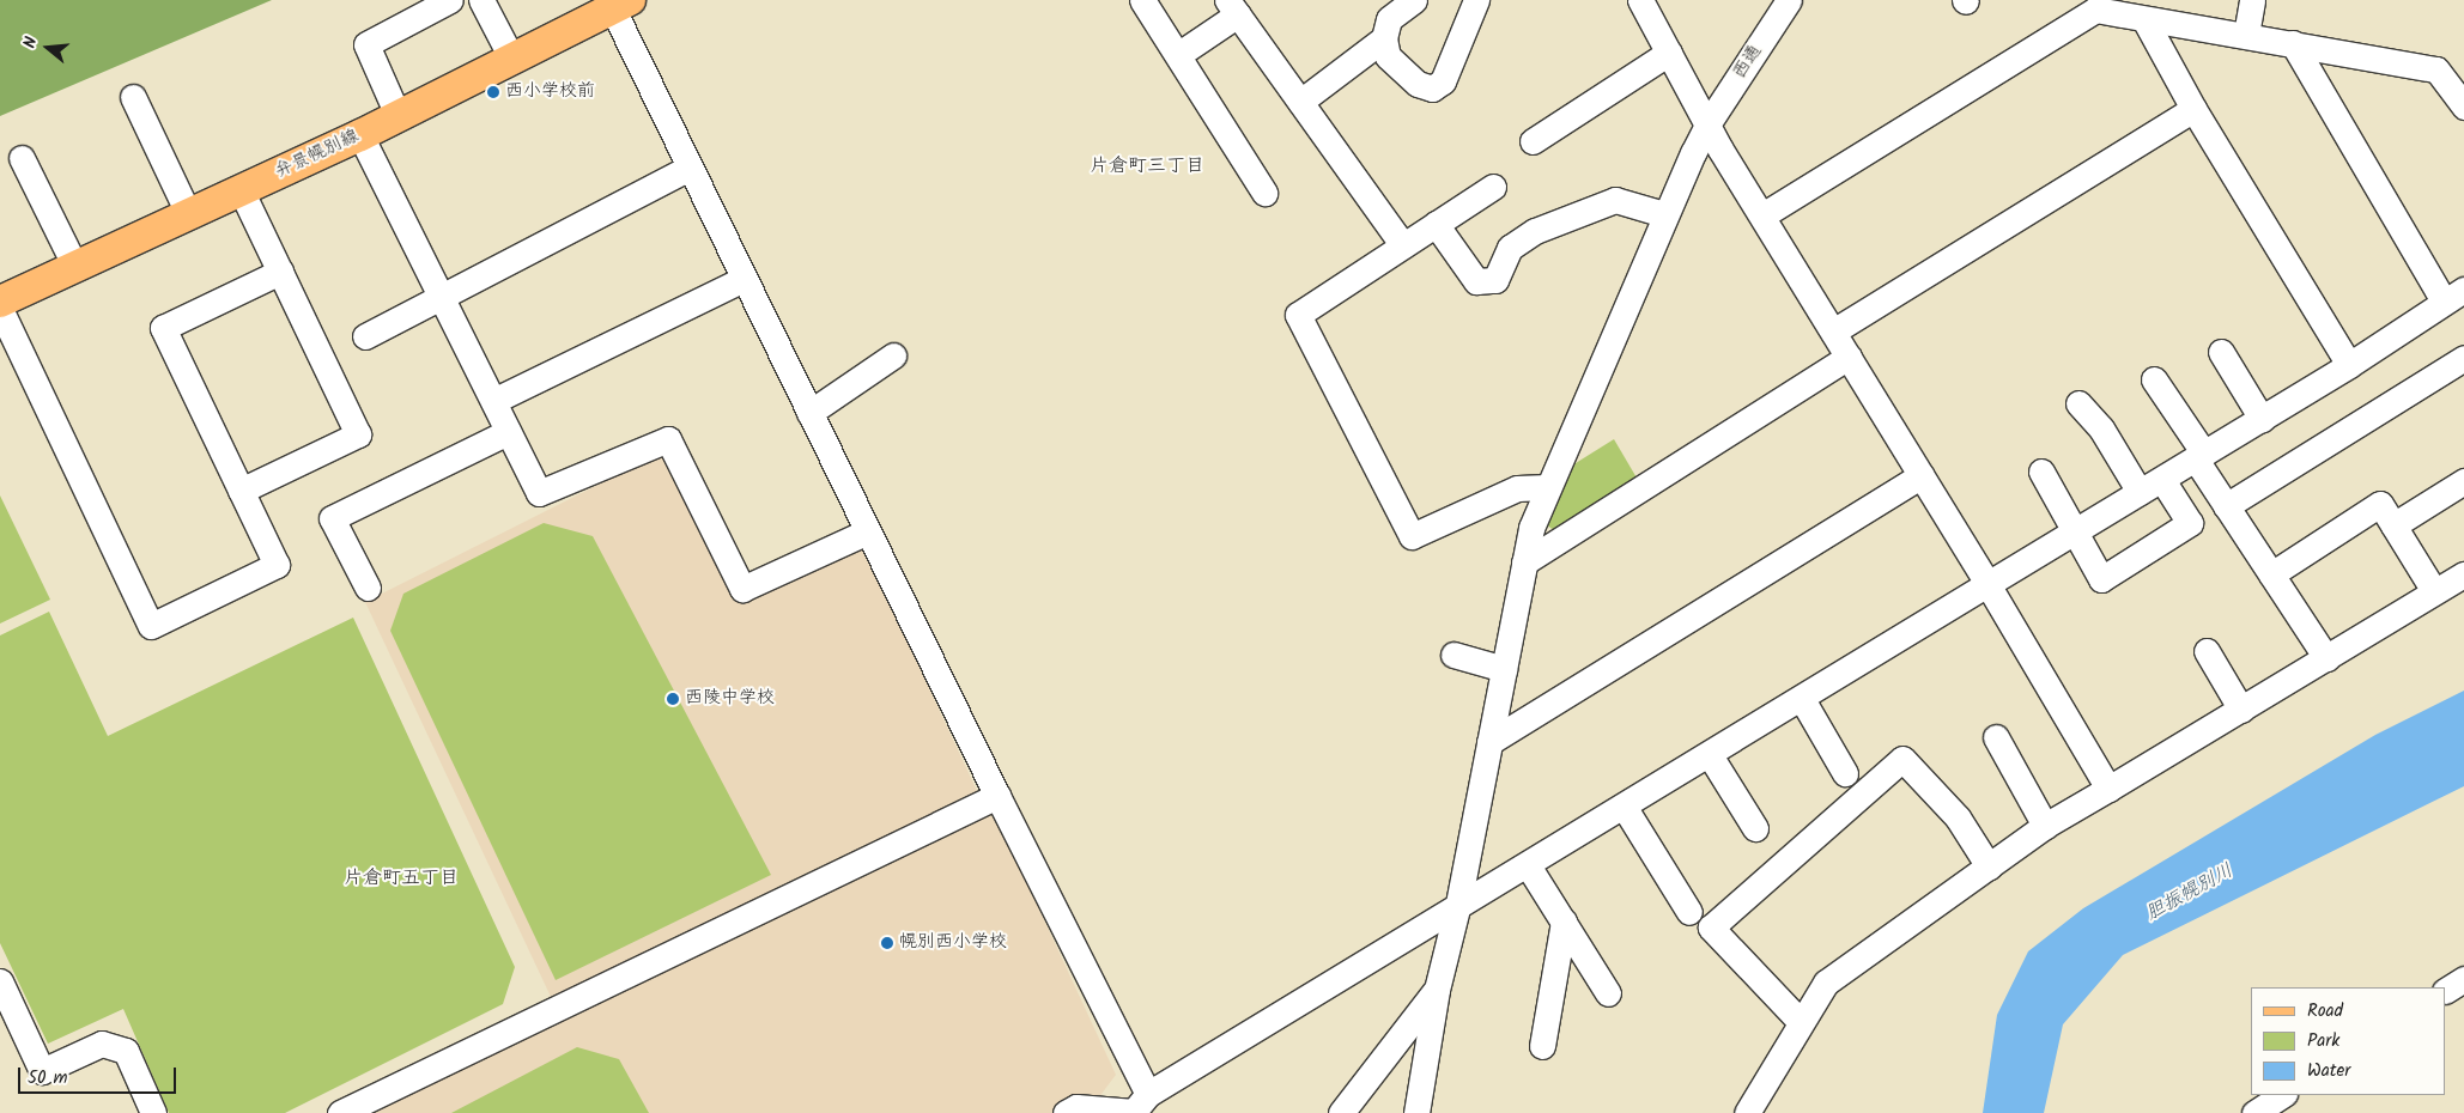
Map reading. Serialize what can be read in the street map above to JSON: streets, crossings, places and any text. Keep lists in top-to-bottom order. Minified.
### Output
{"streets":{"main road":["弁景幌別線"],"street":["西通"]},"districts":["片倉町三丁目","片倉町五丁目"],"water":["胆振幌別川"],"places":["西小学校前","西陵中学校","幌別西小学校"],"legend":["Road","Park","Water"],"scale_bar":"50 m","north":"left"}
